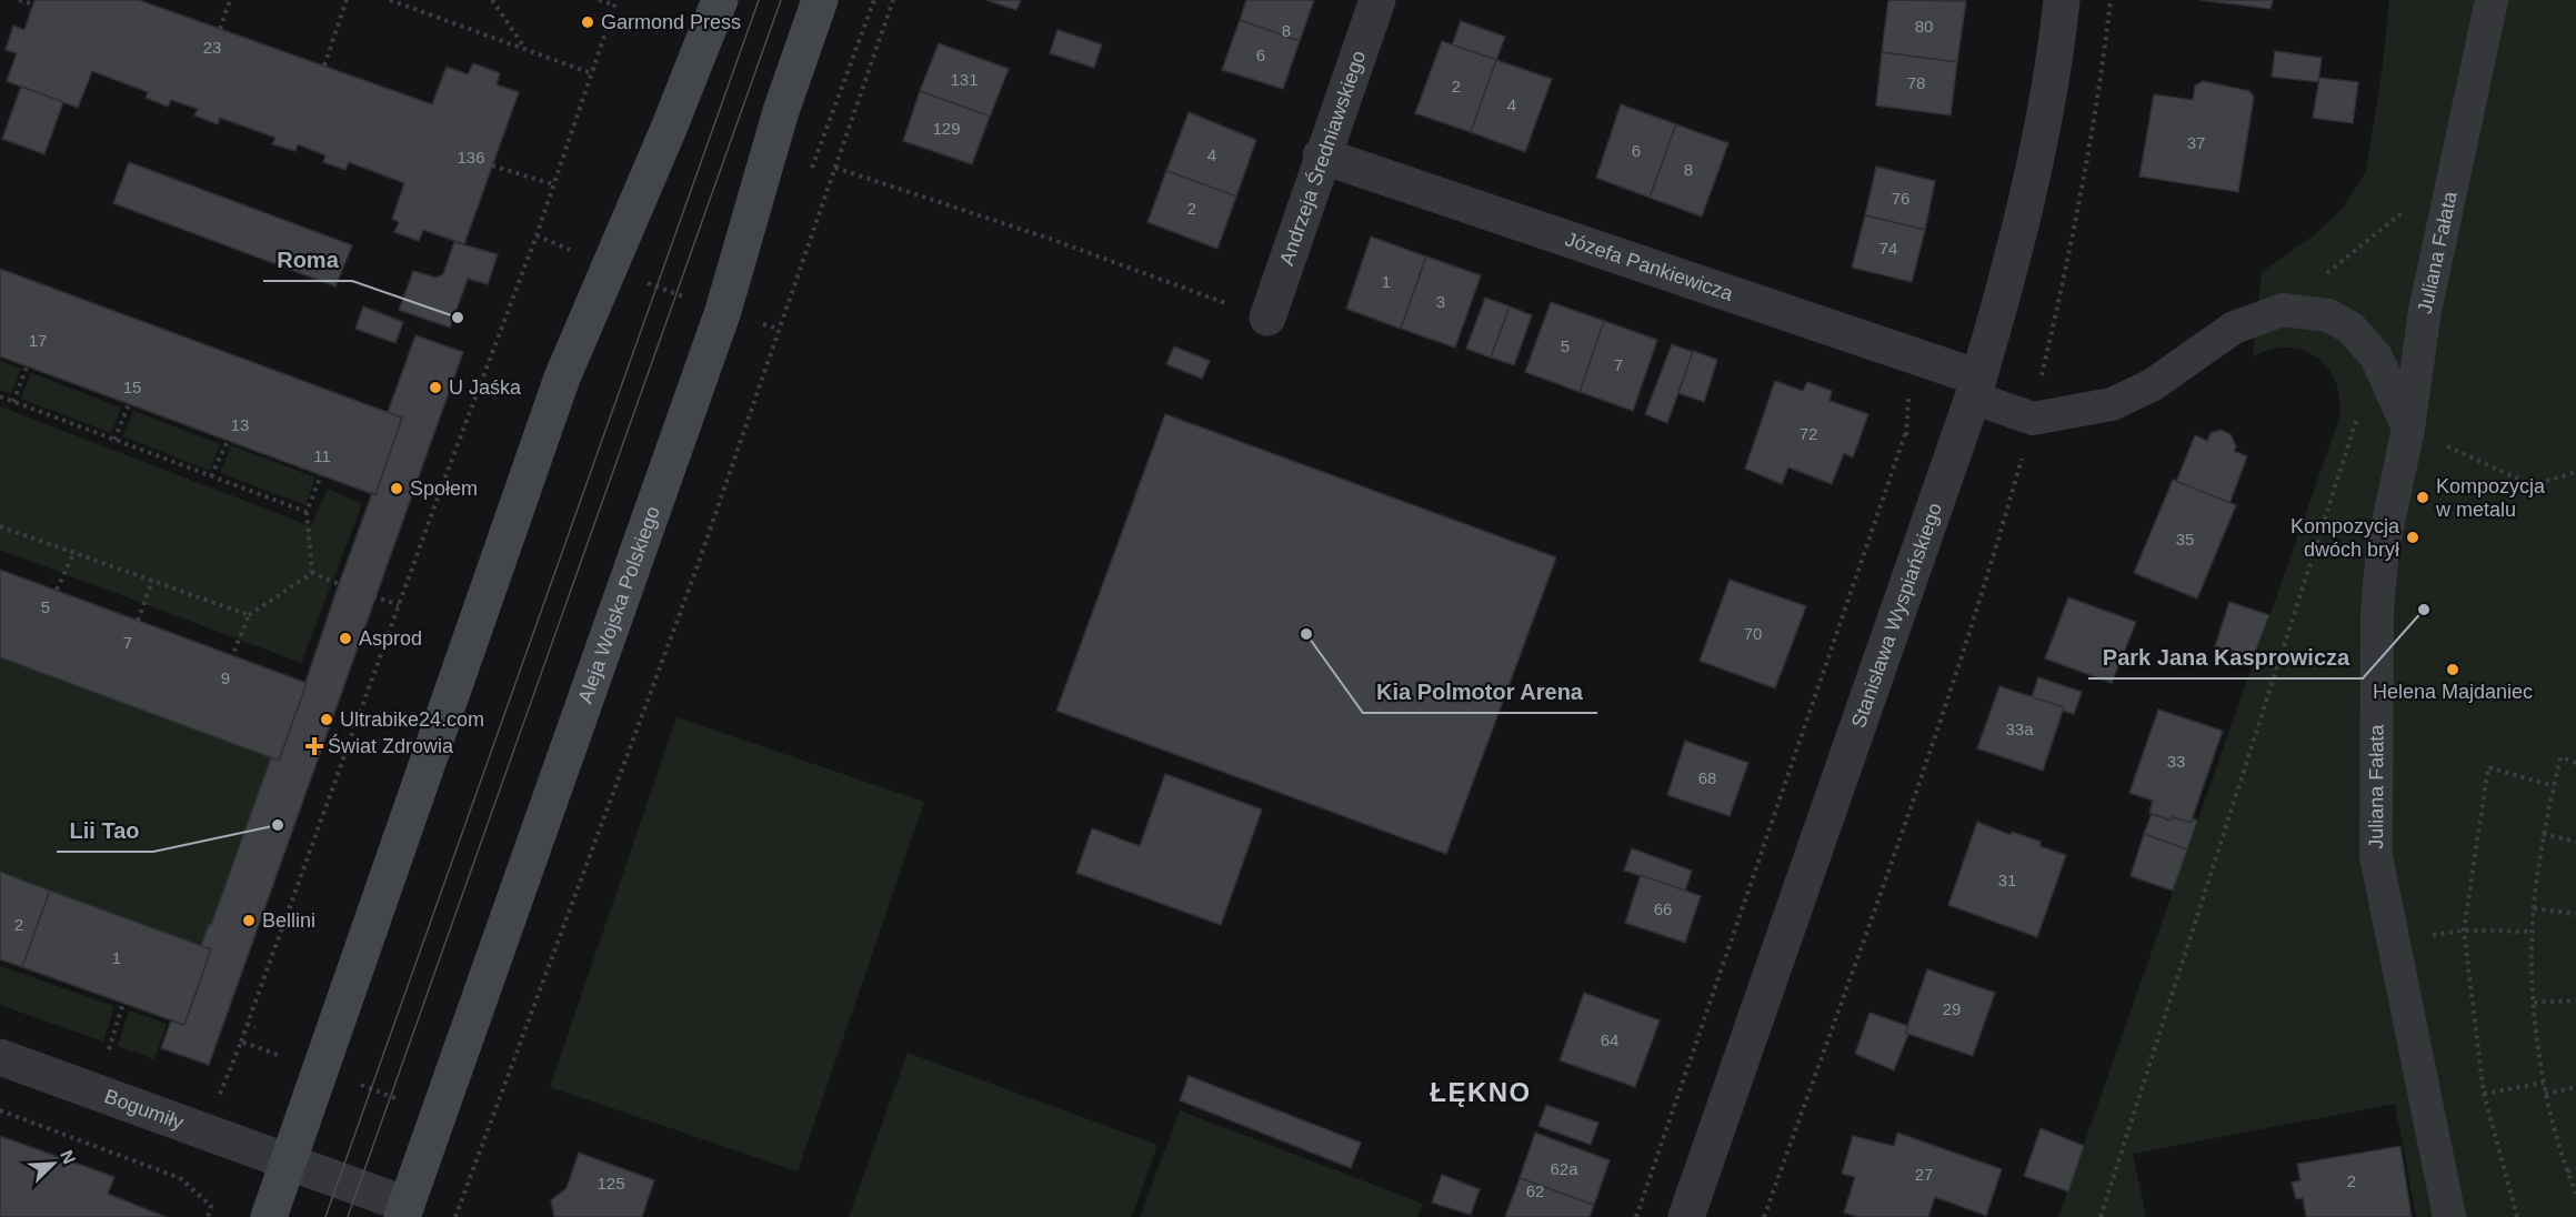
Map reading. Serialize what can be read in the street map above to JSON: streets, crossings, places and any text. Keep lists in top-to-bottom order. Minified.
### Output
{"streets":{"main road":["Aleja Wojska Polskiego"],"street":["Andrzeja Średniawskiego","Juliana Fałata","Józefa Pankiewicza","Stanisława Wyspiańskiego","Bogumiły"]},"crossings":[["Andrzeja Średniawskiego","Józefa Pankiewicza"],["Józefa Pankiewicza","Stanisława Wyspiańskiego"],["Aleja Wojska Polskiego","Bogumiły"]],"districts":["ŁĘKNO"],"places":{"other":["Garmond Press","Roma","U Jaśka","Społem","Kompozycja w metalu","Kompozycja dwóch brył","Park Jana Kasprowicza","Kia Polmotor Arena","Asprod","Helena Majdaniec","Ultrabike24.com","Lii Tao","Bellini"],"health":["Świat Zdrowia"]},"house_numbers":["80","8","23","6","131","78","2","4","129","37","6","4","136","8","76","2","74","1","3","17","5","7","15","13","72","11","35","5","70","7","9","33a","33","68","31","66","2","1","29","64","62a","27","2","125","62"],"north":"top right"}
